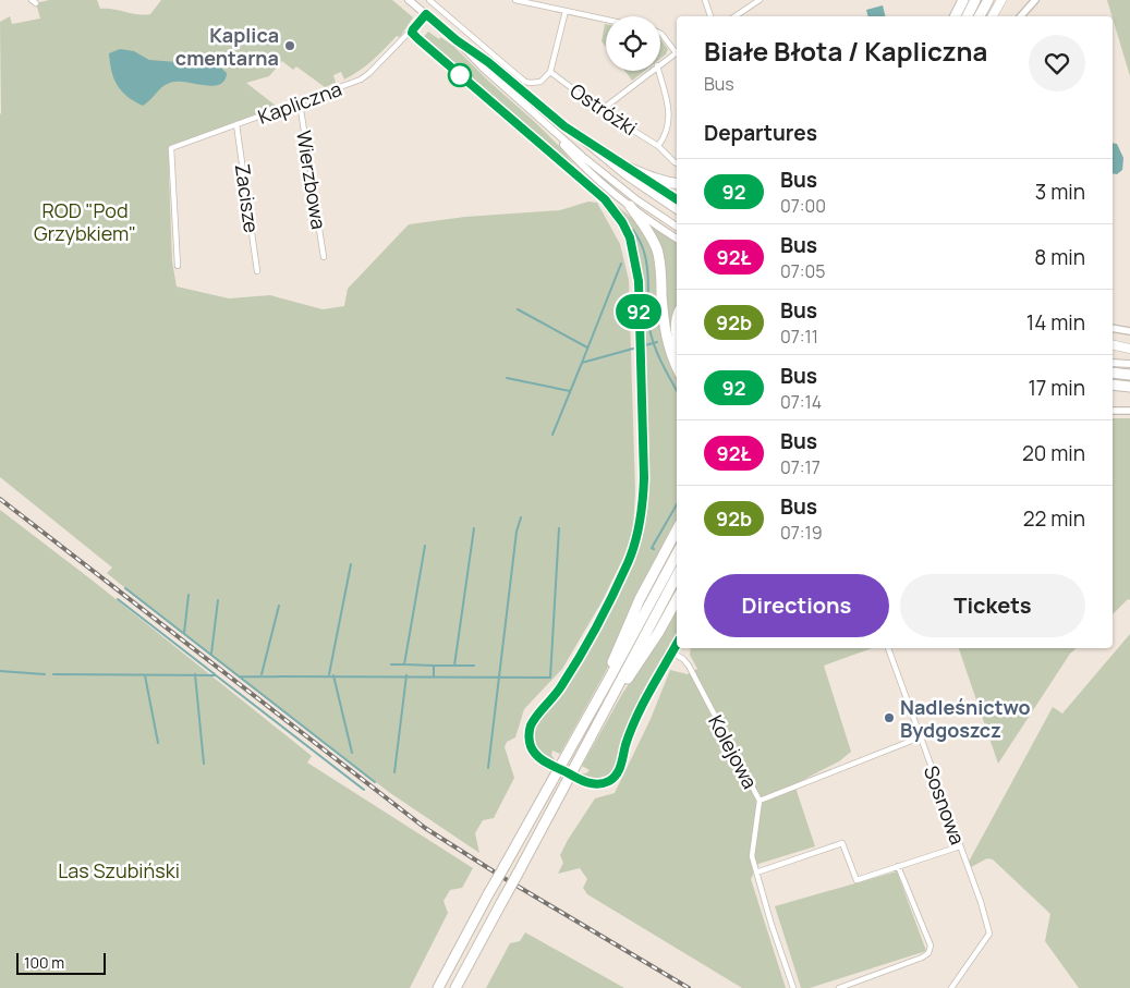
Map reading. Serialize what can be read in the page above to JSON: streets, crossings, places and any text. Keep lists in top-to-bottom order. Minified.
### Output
{"streets":{"street":["Kapliczna","Ostróżki","Wierzbowa","Zacisze","Kolejowa","Sosnowa"]},"crossings":[["Kapliczna","Wierzbowa"],["Kapliczna","Zacisze"]],"parks":["ROD \"Pod Grzybkiem\"","Las Szubiński"],"places":["Kaplica cmentarna","Nadleśnictwo Bydgoszcz"],"lines":["bus line 92"],"scale_bar":"100 m","page":{"on_map":"92","heading":[["Białe Błota / Kapliczna","Bus"],"Departures"],"list":[{"mark":"92","name":"Bus","note":"07:00","value":"3 min"},{"mark":"92Ł","name":"Bus","note":"07:05","value":"8 min"},{"mark":"92b","name":"Bus","note":"07:11","value":"14 min"},{"mark":"92","name":"Bus","note":"07:14","value":"17 min"},{"mark":"92Ł","name":"Bus","note":"07:17","value":"20 min"},{"mark":"92b","name":"Bus","note":"07:19","value":"22 min"}],"buttons":["Directions","Tickets"],"scale":"100 m"}}
